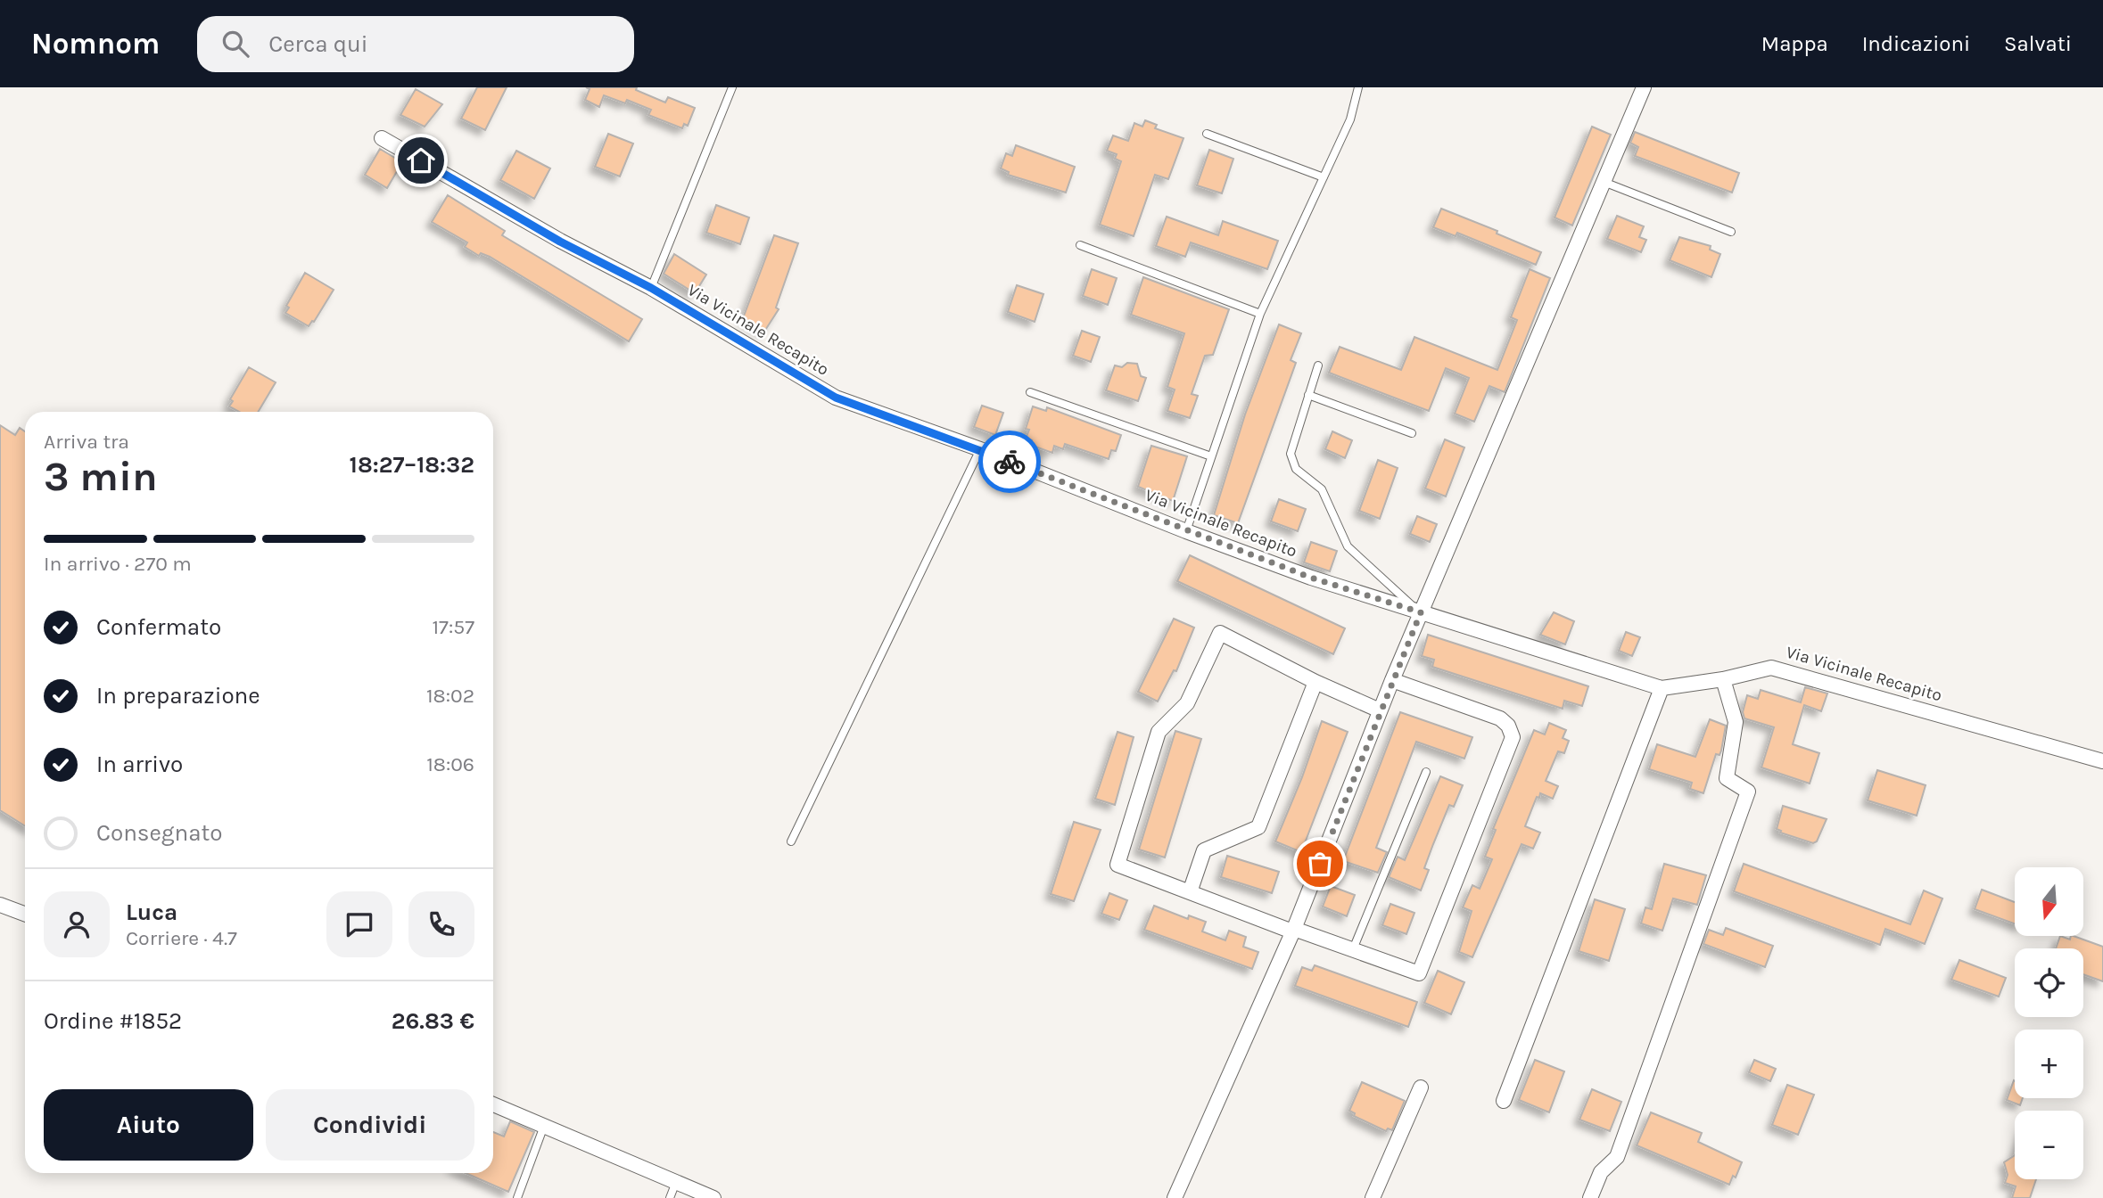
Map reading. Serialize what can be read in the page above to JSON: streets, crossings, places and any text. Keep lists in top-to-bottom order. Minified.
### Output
{"streets":{"street":["Via Vicinale Recapito"]},"north":"bottom","page":{"header":"Nomnom","search":"Cerca qui","nav":["Mappa","Indicazioni","Salvati"],"heading":["3 min","Arriva tra","18:27–18:32"],"panel":["Luca","Corriere · 4.7","Ordine #1852","26.83 €"],"bar":"In arrivo · 270 m","list":[["Confermato","17:57"],["In preparazione","18:02"],["In arrivo","18:06"],"Consegnato"],"map_buttons":["+","−"],"buttons":["Aiuto","Condividi"]}}
